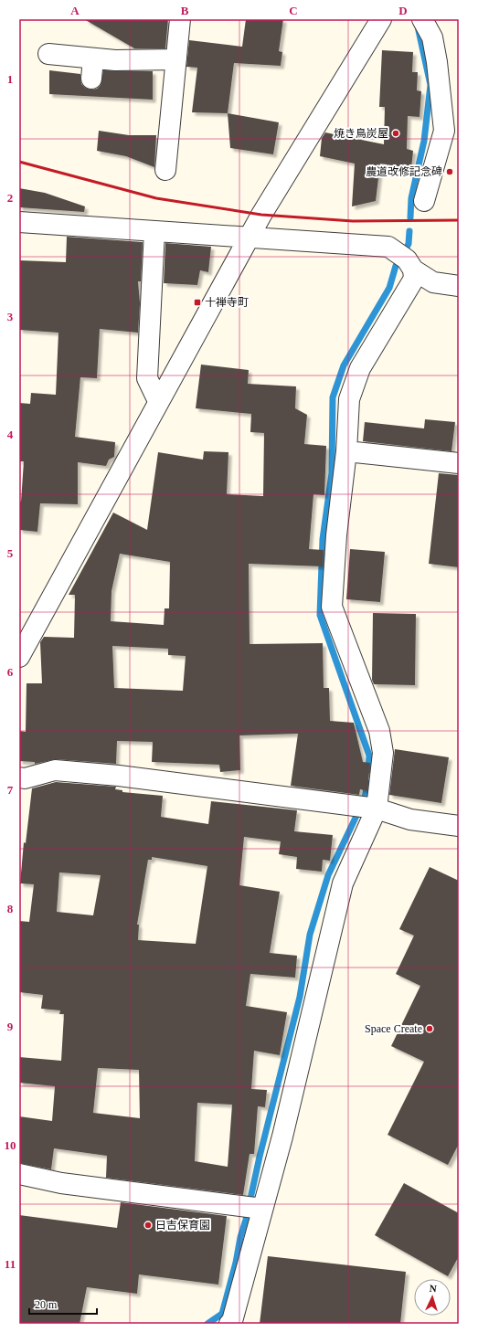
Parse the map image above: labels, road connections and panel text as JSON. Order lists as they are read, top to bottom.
{
  "places": {
    "other": [
      "焼き鳥炭屋",
      "農道改修記念碑",
      "Space Create",
      "日吉保育園"
    ],
    "transit": ["十禅寺町"]
  },
  "scale_bar": "20 m",
  "north": "top",
  "grid": {
    "columns": [
      "A",
      "B",
      "C",
      "D"
    ],
    "rows": [
      "1",
      "2",
      "3",
      "4",
      "5",
      "6",
      "7",
      "8",
      "9",
      "10",
      "11"
    ]
  }
}
